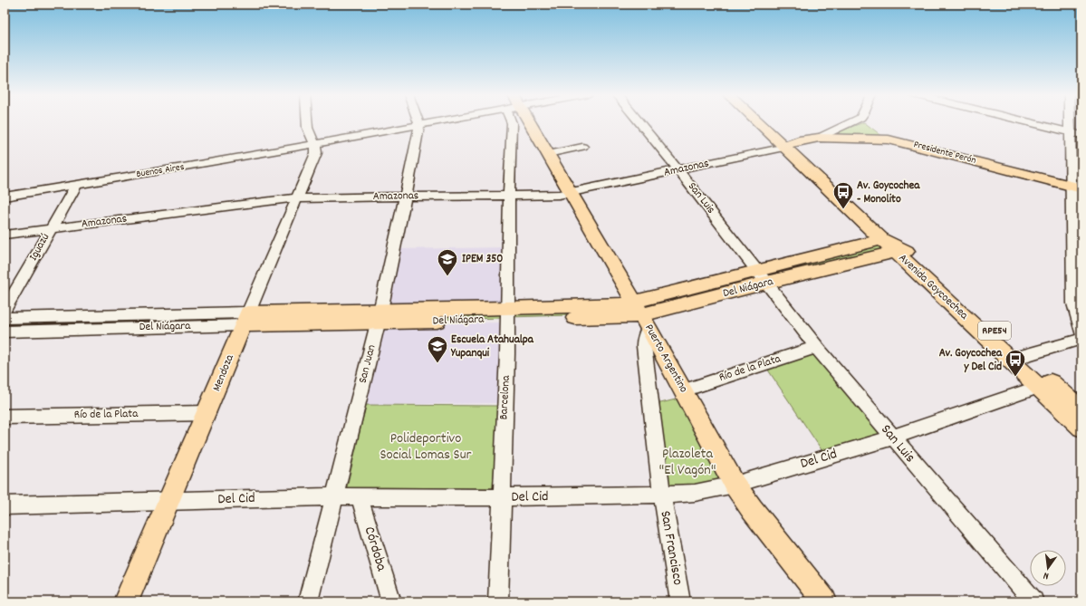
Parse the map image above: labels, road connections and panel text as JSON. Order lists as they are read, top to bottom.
{
  "streets": {
    "main road": [
      "Presidente Perón",
      "Avenida Goycoechea",
      "Del Niágara",
      "RPE54",
      "Puerto Argentino",
      "Mendoza"
    ],
    "street": [
      "Amazonas",
      "Buenos Aires",
      "San Luis",
      "Iguazú",
      "San Juan",
      "Río de la Plata",
      "Barcelona",
      "Del Cid",
      "San Francisco",
      "Córdoba"
    ]
  },
  "crossings": [
    ["Presidente Perón", "Amazonas"],
    ["Presidente Perón", "Avenida Goycoechea"],
    ["Presidente Perón", "RPE54"],
    ["Amazonas", "San Luis"],
    ["Amazonas", "Iguazú"],
    ["Amazonas", "Avenida Goycoechea"],
    ["Amazonas", "RPE54"],
    ["Amazonas", "Puerto Argentino"],
    ["Amazonas", "San Juan"],
    ["Amazonas", "Mendoza"],
    ["Amazonas", "Barcelona"],
    ["Buenos Aires", "Iguazú"],
    ["Buenos Aires", "San Juan"],
    ["Buenos Aires", "Mendoza"],
    ["San Luis", "Del Niágara"],
    ["San Luis", "Río de la Plata"],
    ["San Luis", "Del Cid"],
    ["Avenida Goycoechea", "Del Niágara"],
    ["Avenida Goycoechea", "RPE54"],
    ["Avenida Goycoechea", "Del Cid"],
    ["Del Niágara", "Puerto Argentino"],
    ["Del Niágara", "San Juan"],
    ["Del Niágara", "Mendoza"],
    ["Del Niágara", "Barcelona"],
    ["Del Niágara", "San Francisco"],
    ["Puerto Argentino", "Río de la Plata"],
    ["Puerto Argentino", "Del Cid"],
    ["Puerto Argentino", "San Francisco"],
    ["San Juan", "Del Cid"],
    ["Río de la Plata", "Mendoza"],
    ["Mendoza", "Del Cid"],
    ["Barcelona", "Del Cid"],
    ["Del Cid", "San Francisco"],
    ["Del Cid", "Córdoba"]
  ],
  "parks": ["Polideportivo Social Lomas Sur", "Plazoleta \"El Vagón\""],
  "places": {
    "bus stop": ["Av. Goycochea - Monolito", "Av. Goycochea y Del Cid"],
    "school or university": ["IPEM 350", "Escuela Atahualpa Yupanqui"]
  },
  "north": "bottom"
}
